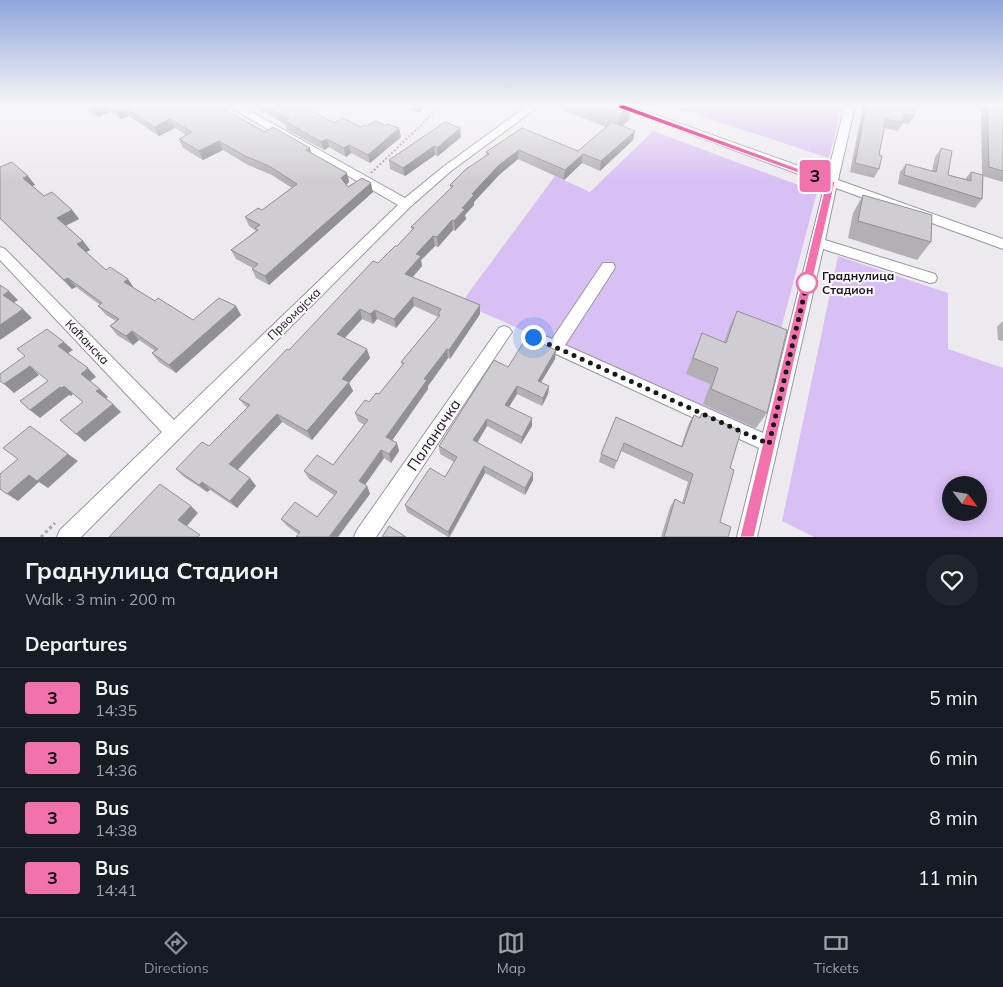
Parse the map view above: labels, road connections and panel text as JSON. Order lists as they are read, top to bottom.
{
  "streets": {
    "street": ["Првомајска", "Каћанска", "Паланачка"]
  },
  "crossings": [
    ["Првомајска", "Каћанска"]
  ],
  "places": ["Граднулица Стадион"],
  "lines": ["bus line 3"],
  "north": "bottom right",
  "page": {
    "on_map": "3",
    "heading": [
      ["Граднулица Стадион", "Walk · 3 min · 200 m"],
      "Departures"
    ],
    "list": [
      {
        "mark": "3",
        "name": "Bus",
        "note": "14:35",
        "value": "5 min"
      },
      {
        "mark": "3",
        "name": "Bus",
        "note": "14:36",
        "value": "6 min"
      },
      {
        "mark": "3",
        "name": "Bus",
        "note": "14:38",
        "value": "8 min"
      },
      {
        "mark": "3",
        "name": "Bus",
        "note": "14:41",
        "value": "11 min"
      }
    ],
    "tabs": ["Directions", "Map", "Tickets"]
  }
}
